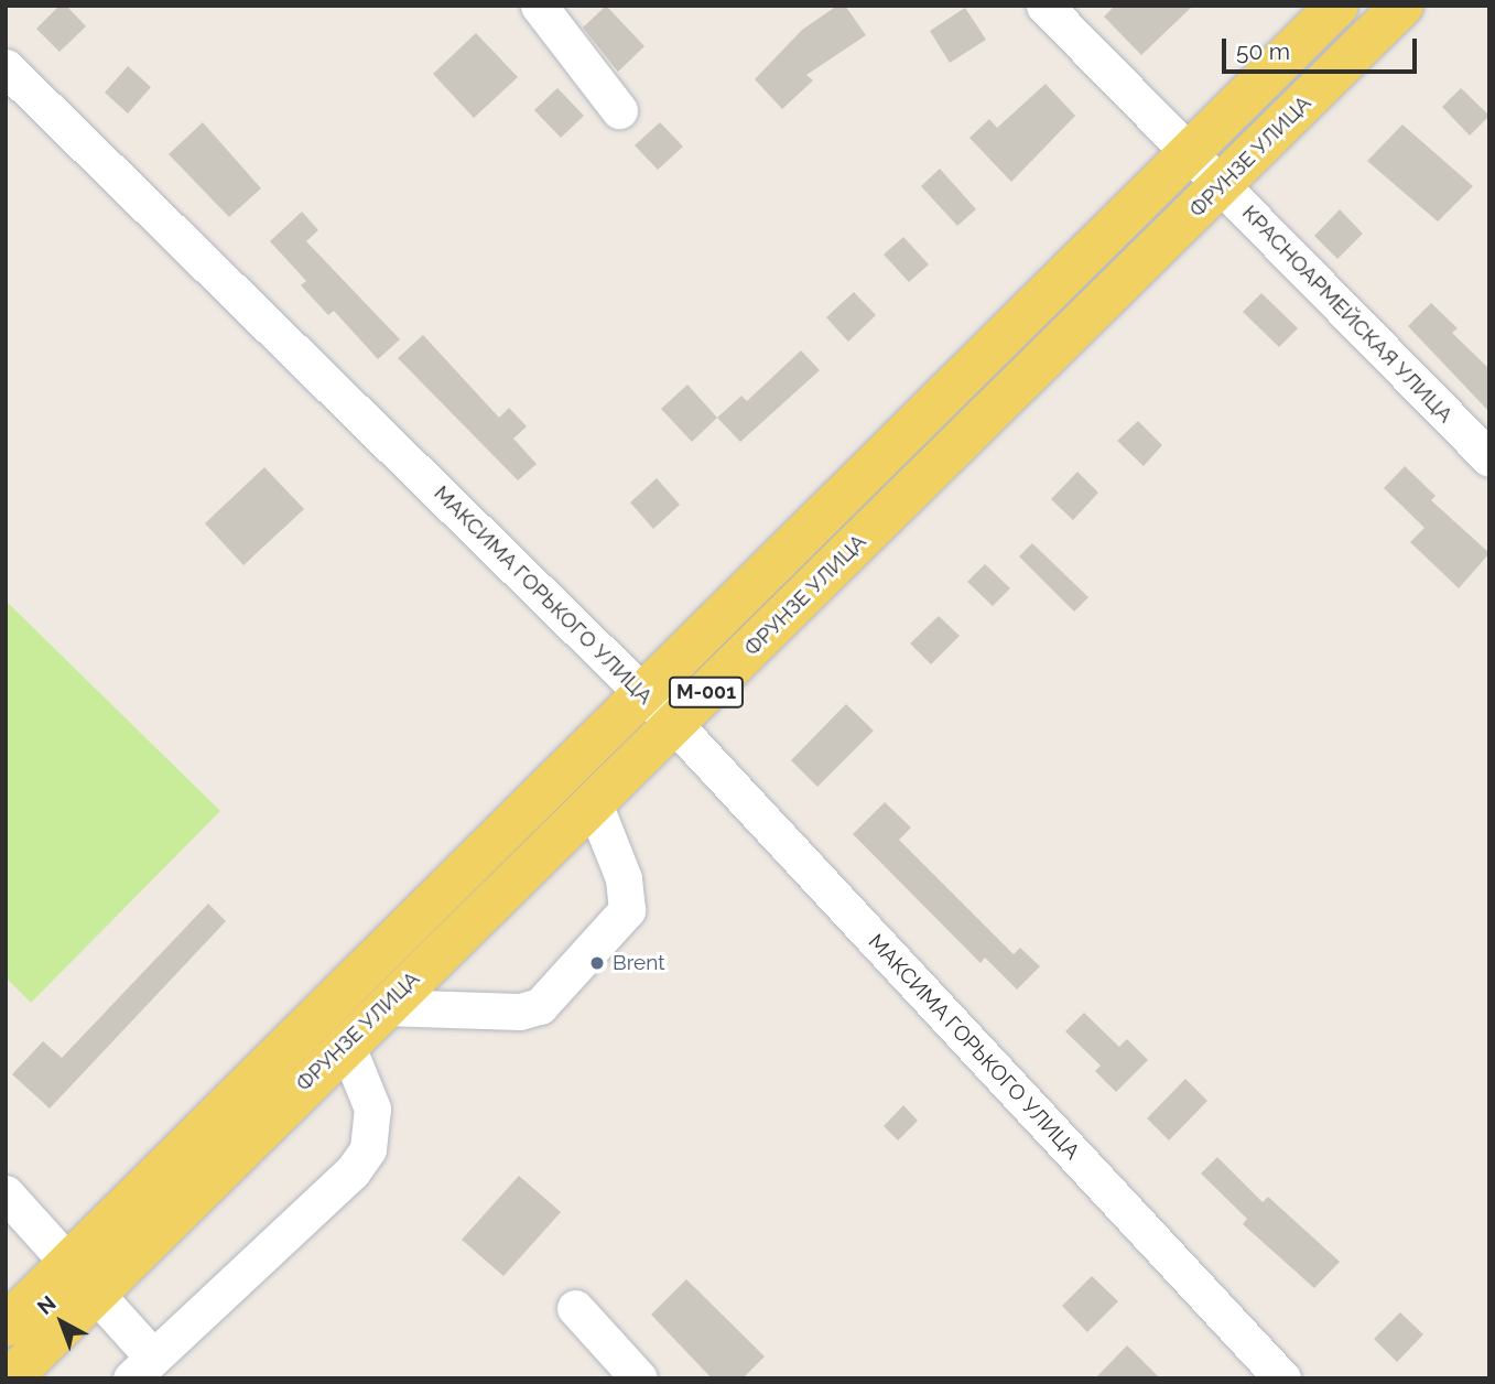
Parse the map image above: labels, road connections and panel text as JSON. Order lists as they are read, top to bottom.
{
  "streets": {
    "main road": ["ФРУНЗЕ УЛИЦА", "M-001"],
    "street": ["КРАСНОАРМЕЙСКАЯ УЛИЦА", "МАКСИМА ГОРЬКОГО УЛИЦА"]
  },
  "crossings": [
    ["ФРУНЗЕ УЛИЦА", "КРАСНОАРМЕЙСКАЯ УЛИЦА"],
    ["ФРУНЗЕ УЛИЦА", "МАКСИМА ГОРЬКОГО УЛИЦА"]
  ],
  "places": ["Brent"],
  "scale_bar": "50 m",
  "north": "top left"
}
